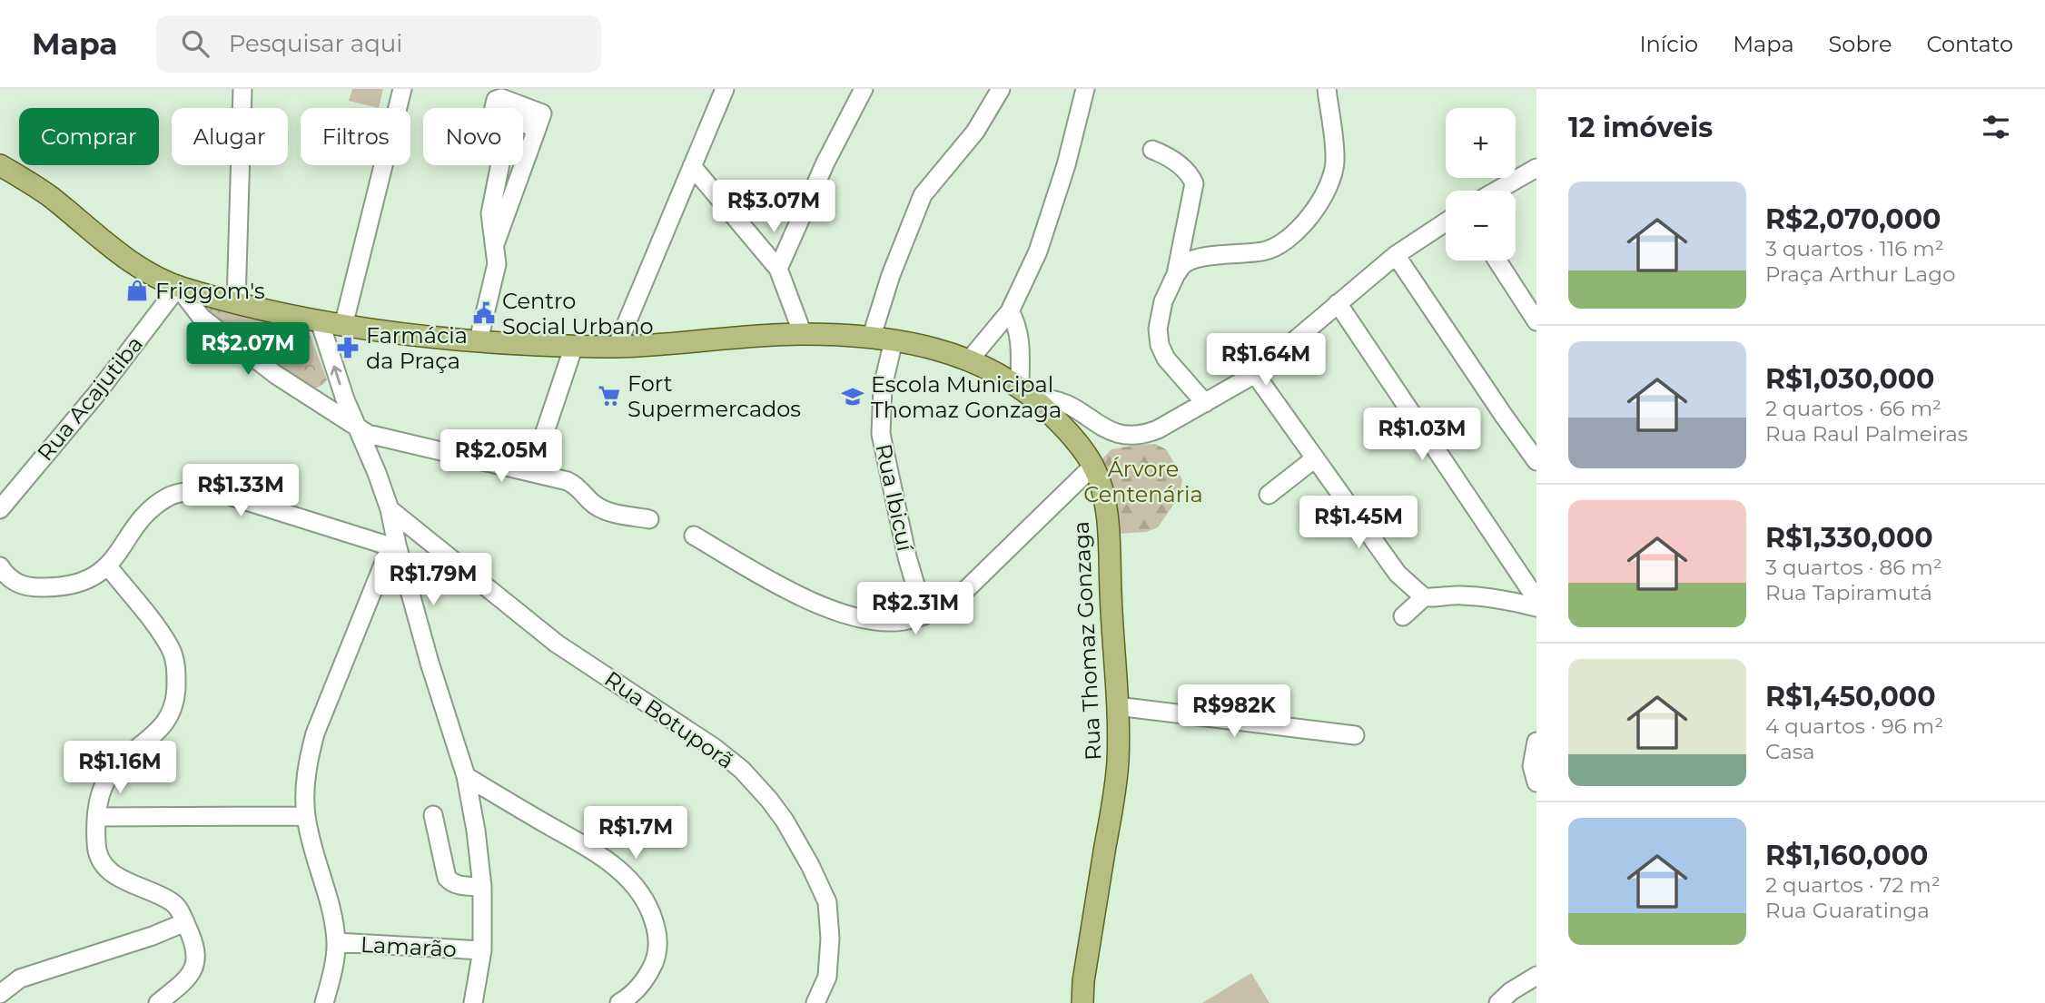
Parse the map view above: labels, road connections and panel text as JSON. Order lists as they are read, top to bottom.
{
  "streets": {
    "main road": ["Rua Thomaz Gonzaga"],
    "street": [
      "Rua Acajutiba",
      "Rua Ibicuí",
      "Rua Botuporã",
      "Lamarão"
    ]
  },
  "crossings": [
    ["Rua Acajutiba", "Rua Thomaz Gonzaga"],
    ["Rua Ibicuí", "Rua Thomaz Gonzaga"]
  ],
  "parks": ["Árvore Centenária"],
  "places": {
    "shop": ["Friggom's"],
    "public building": ["Centro Social Urbano"],
    "pharmacy": ["Farmácia da Praça"],
    "supermarket": ["Fort Supermercados"],
    "school or university": ["Escola Municipal Thomaz Gonzaga"]
  },
  "page": {
    "header": "Mapa",
    "search": "Pesquisar aqui",
    "nav": [
      "Início",
      "Mapa",
      "Sobre",
      "Contato"
    ],
    "heading": "12 imóveis",
    "map_buttons": ["+", "−"],
    "chip": [
      "Comprar",
      "Alugar",
      "Filtros",
      "Novo"
    ],
    "list": [
      {
        "name": "R$2,070,000",
        "note": "3 quartos · 116 m² · Praça Arthur Lago"
      },
      {
        "name": "R$1,030,000",
        "note": "2 quartos · 66 m² · Rua Raul Palmeiras"
      },
      {
        "name": "R$1,330,000",
        "note": "3 quartos · 86 m² · Rua Tapiramutá"
      },
      {
        "name": "R$1,450,000",
        "note": "4 quartos · 96 m² · Casa"
      },
      {
        "name": "R$1,160,000",
        "note": "2 quartos · 72 m² · Rua Guaratinga"
      }
    ],
    "price": [
      "R$3.07M",
      "R$2.07M",
      "R$1.64M",
      "R$1.03M",
      "R$2.05M",
      "R$1.33M",
      "R$1.45M",
      "R$1.79M",
      "R$2.31M",
      "R$982K",
      "R$1.16M",
      "R$1.7M"
    ]
  }
}
